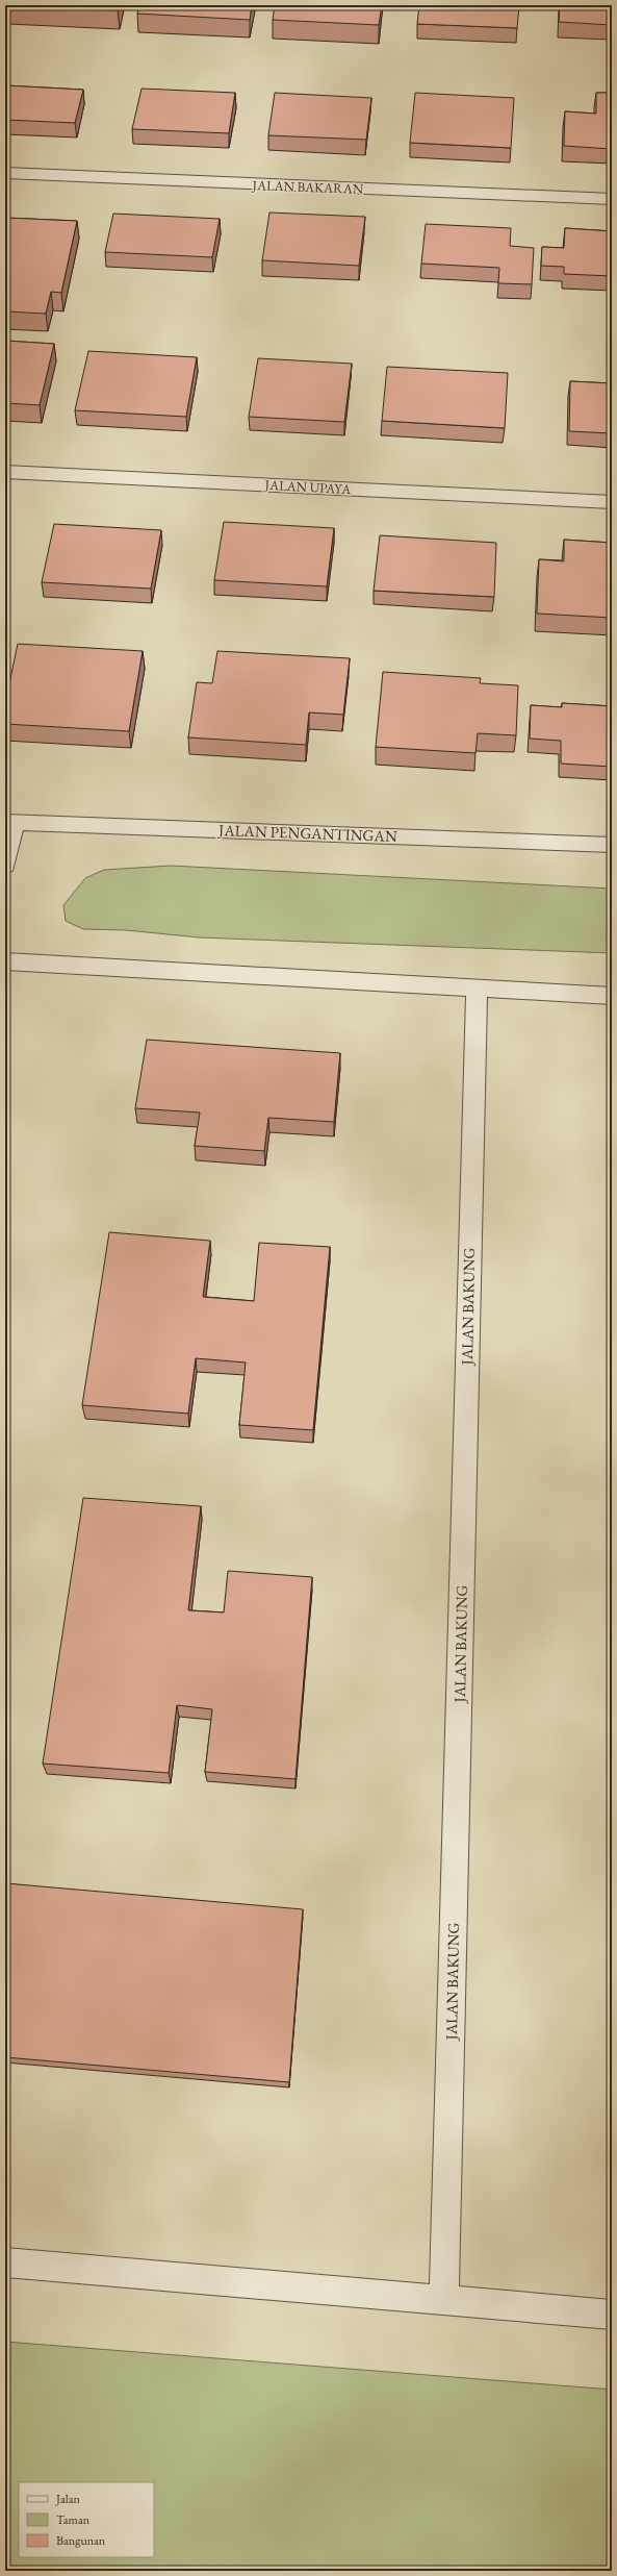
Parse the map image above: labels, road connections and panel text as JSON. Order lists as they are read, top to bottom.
{
  "streets": {
    "street": [
      "JALAN BAKARAN",
      "JALAN UPAYA",
      "JALAN PENGANTINGAN",
      "JALAN BAKUNG"
    ]
  },
  "legend": ["Jalan", "Taman", "Bangunan"]
}
